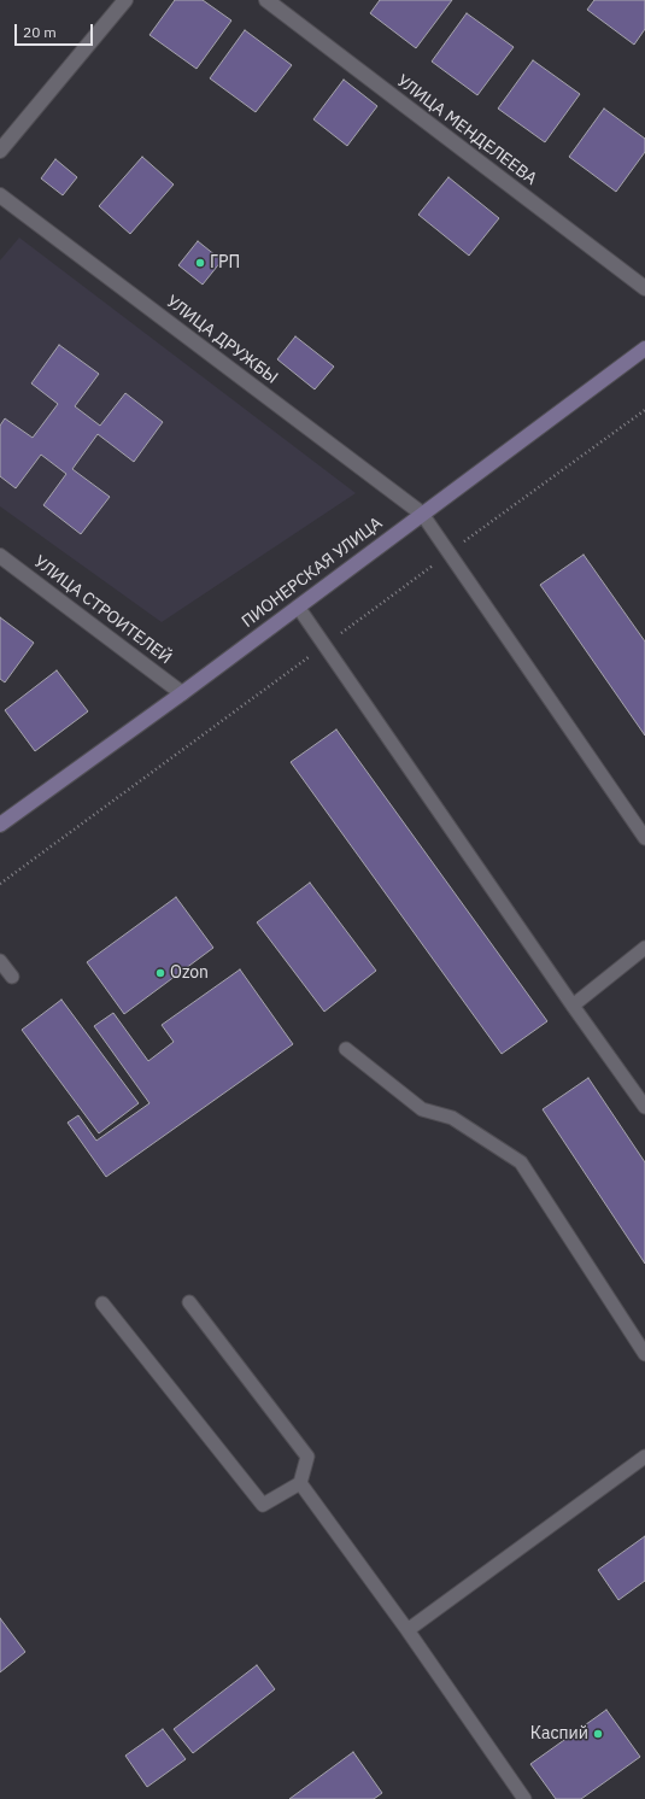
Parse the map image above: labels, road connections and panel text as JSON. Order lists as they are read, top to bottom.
{
  "streets": {
    "street": [
      "УЛИЦА МЕНДЕЛЕЕВА",
      "УЛИЦА ДРУЖБЫ",
      "ПИОНЕРСКАЯ УЛИЦА",
      "УЛИЦА СТРОИТЕЛЕЙ"
    ]
  },
  "crossings": [
    ["УЛИЦА ДРУЖБЫ", "ПИОНЕРСКАЯ УЛИЦА"],
    ["ПИОНЕРСКАЯ УЛИЦА", "УЛИЦА СТРОИТЕЛЕЙ"]
  ],
  "places": ["ГРП", "Ozon", "Каспий"],
  "scale_bar": "20 m"
}
